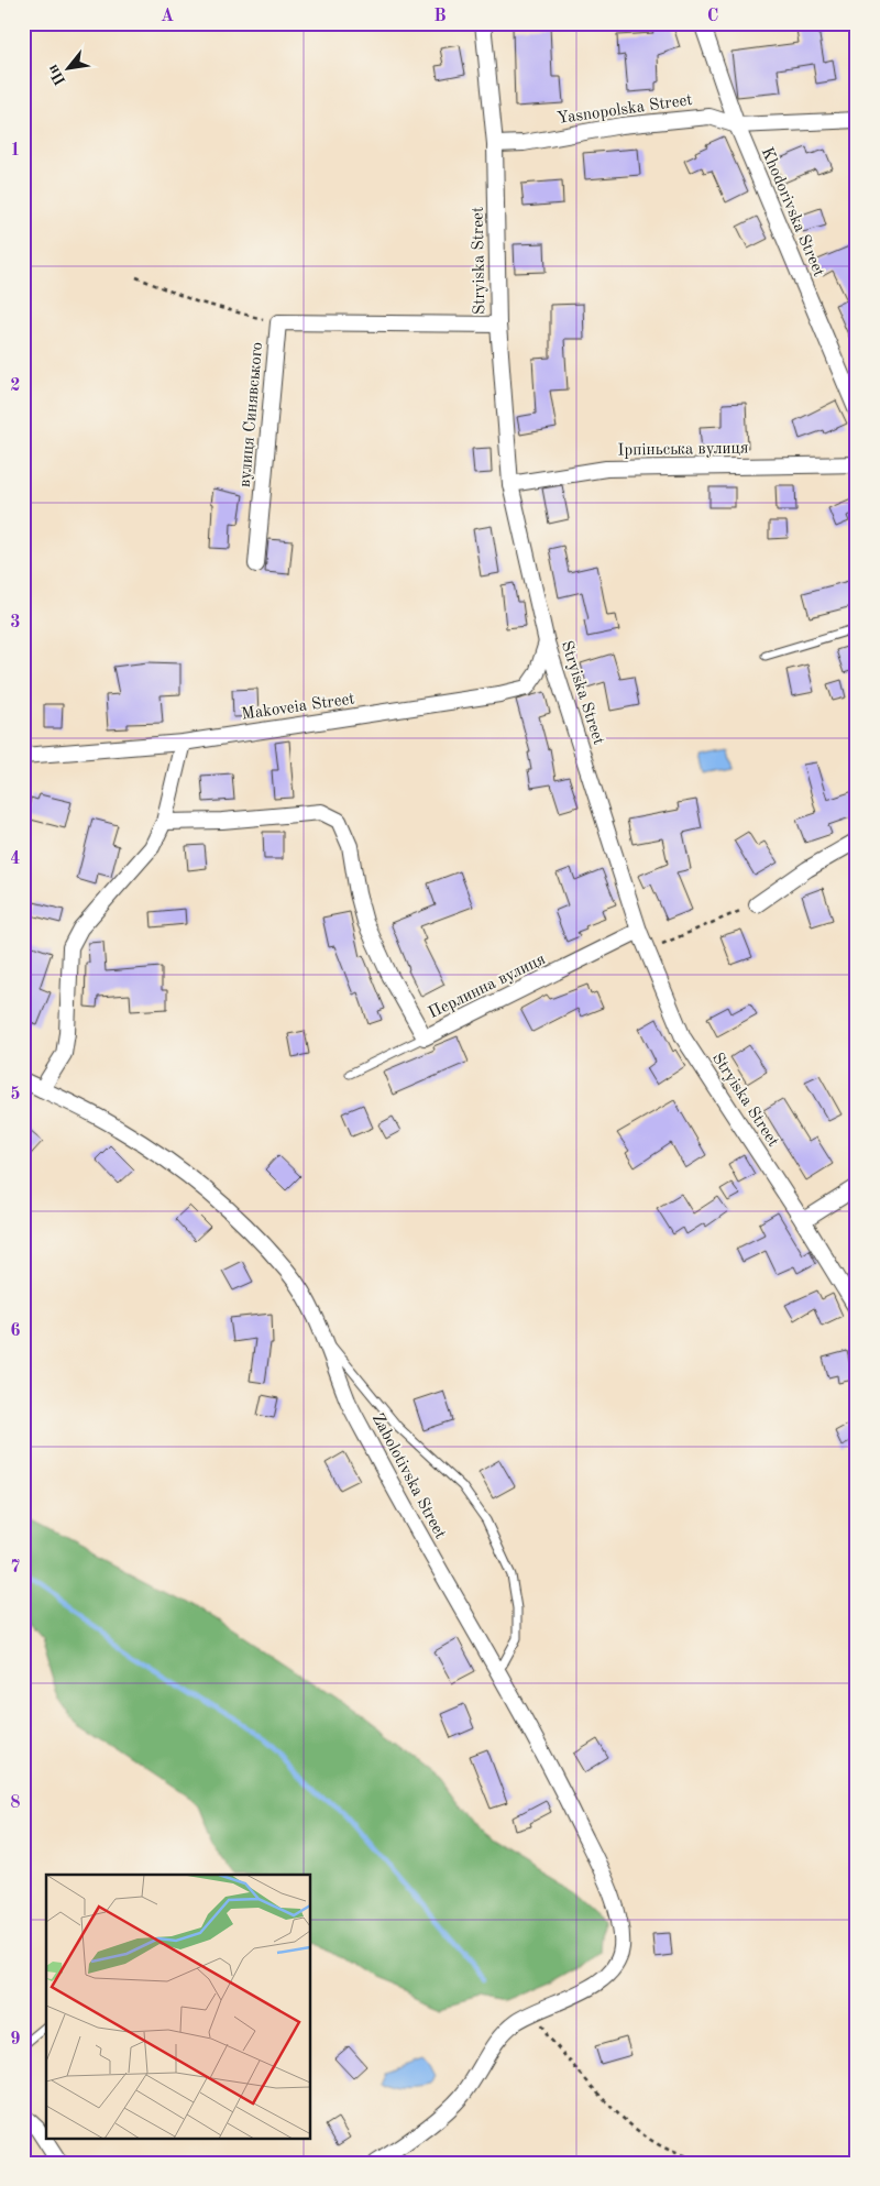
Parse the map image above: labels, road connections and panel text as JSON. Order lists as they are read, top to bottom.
{
  "streets": {
    "street": [
      "Yasnopolska Street",
      "Khodorivska Street",
      "Stryiska Street",
      "вулиця Синявського",
      "Ірпіньська вулиця",
      "Makoveia Street",
      "Перлинна вулиця",
      "Zabolotivska Street"
    ]
  },
  "crossings": [
    ["Yasnopolska Street", "Khodorivska Street"],
    ["Yasnopolska Street", "Stryiska Street"],
    ["Stryiska Street", "вулиця Синявського"],
    ["Stryiska Street", "Ірпіньська вулиця"],
    ["Stryiska Street", "Makoveia Street"],
    ["Stryiska Street", "Перлинна вулиця"]
  ],
  "north": "bottom left",
  "grid": {
    "columns": ["A", "B", "C"],
    "rows": [
      "1",
      "2",
      "3",
      "4",
      "5",
      "6",
      "7",
      "8",
      "9"
    ]
  }
}
